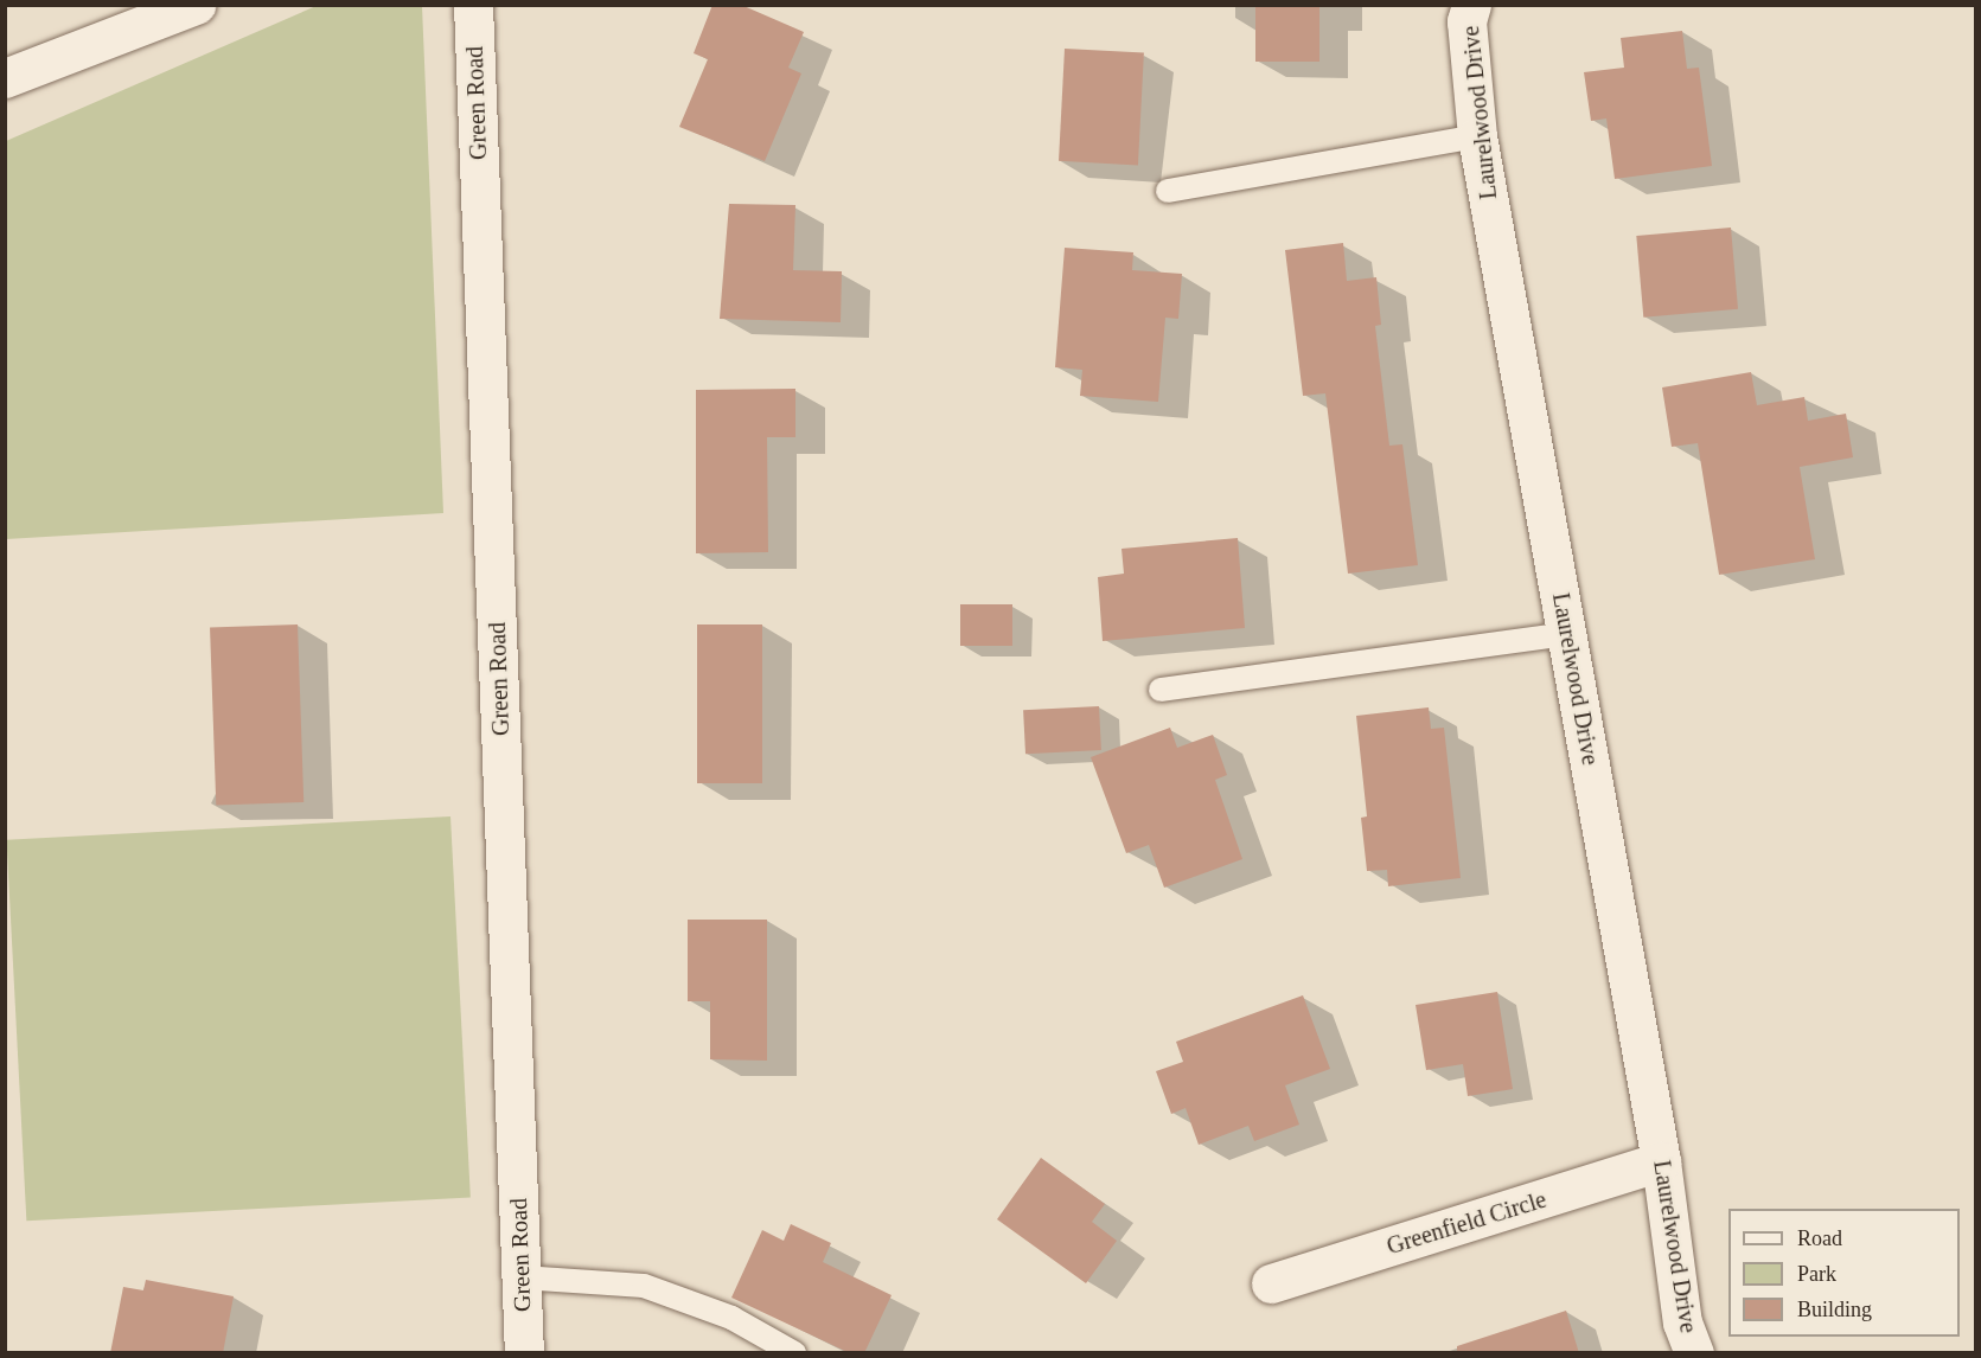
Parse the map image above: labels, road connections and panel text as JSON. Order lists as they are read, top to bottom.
{
  "streets": {
    "street": ["Green Road", "Laurelwood Drive", "Greenfield Circle"]
  },
  "crossings": [
    ["Laurelwood Drive", "Greenfield Circle"]
  ],
  "legend": ["Road", "Park", "Building"]
}
